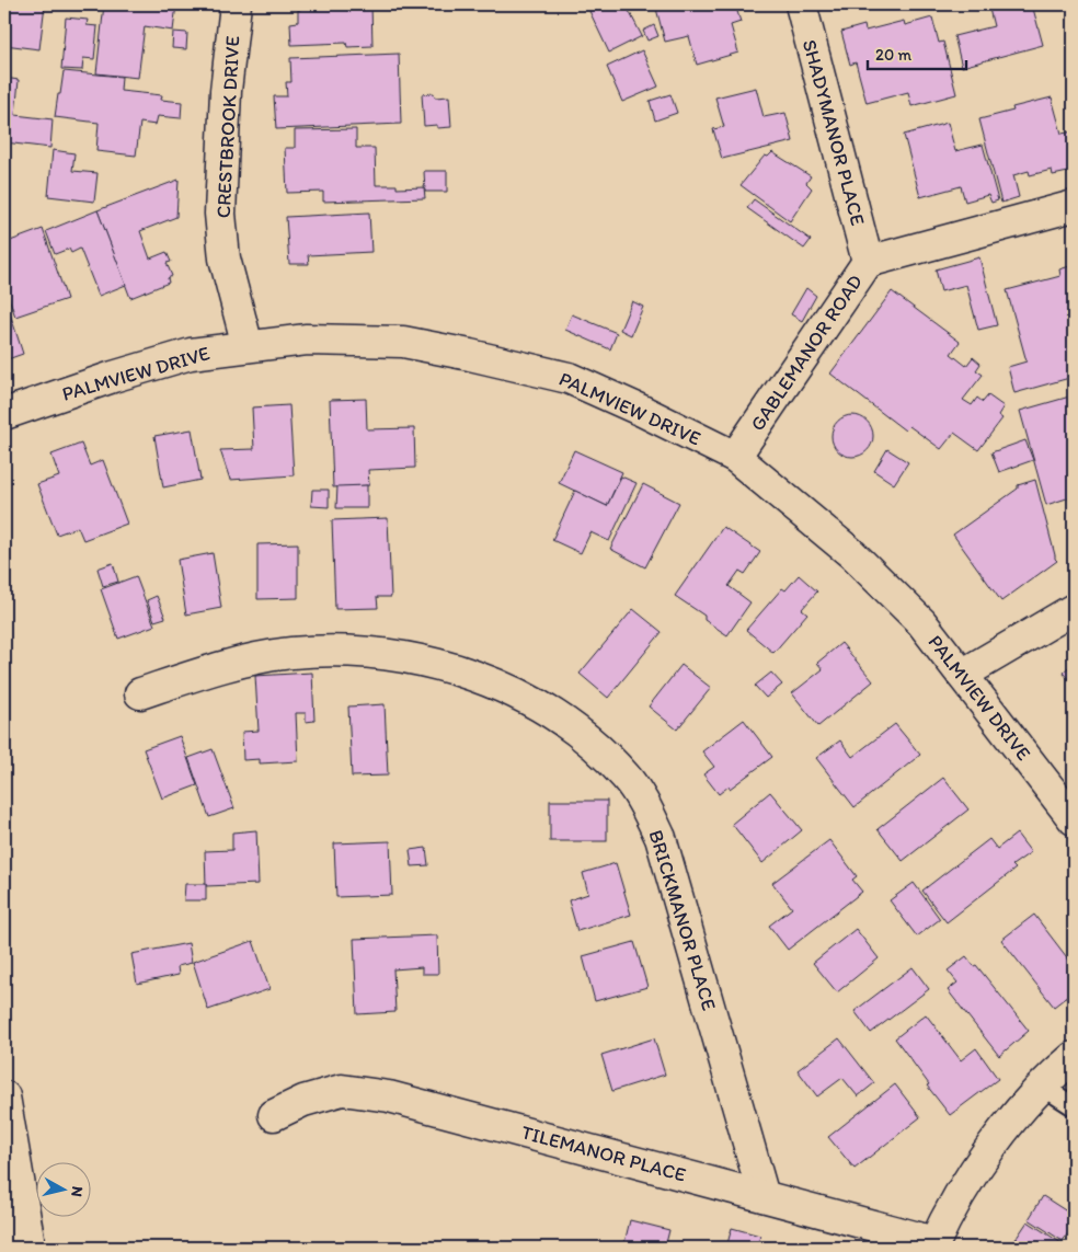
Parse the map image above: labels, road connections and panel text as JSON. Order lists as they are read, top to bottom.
{
  "streets": {
    "street": [
      "CRESTBROOK DRIVE",
      "SHADYMANOR PLACE",
      "GABLEMANOR ROAD",
      "PALMVIEW DRIVE",
      "BRICKMANOR PLACE",
      "TILEMANOR PLACE"
    ]
  },
  "crossings": [
    ["CRESTBROOK DRIVE", "PALMVIEW DRIVE"],
    ["SHADYMANOR PLACE", "GABLEMANOR ROAD"],
    ["GABLEMANOR ROAD", "PALMVIEW DRIVE"],
    ["BRICKMANOR PLACE", "TILEMANOR PLACE"]
  ],
  "scale_bar": "20 m",
  "north": "right"
}
